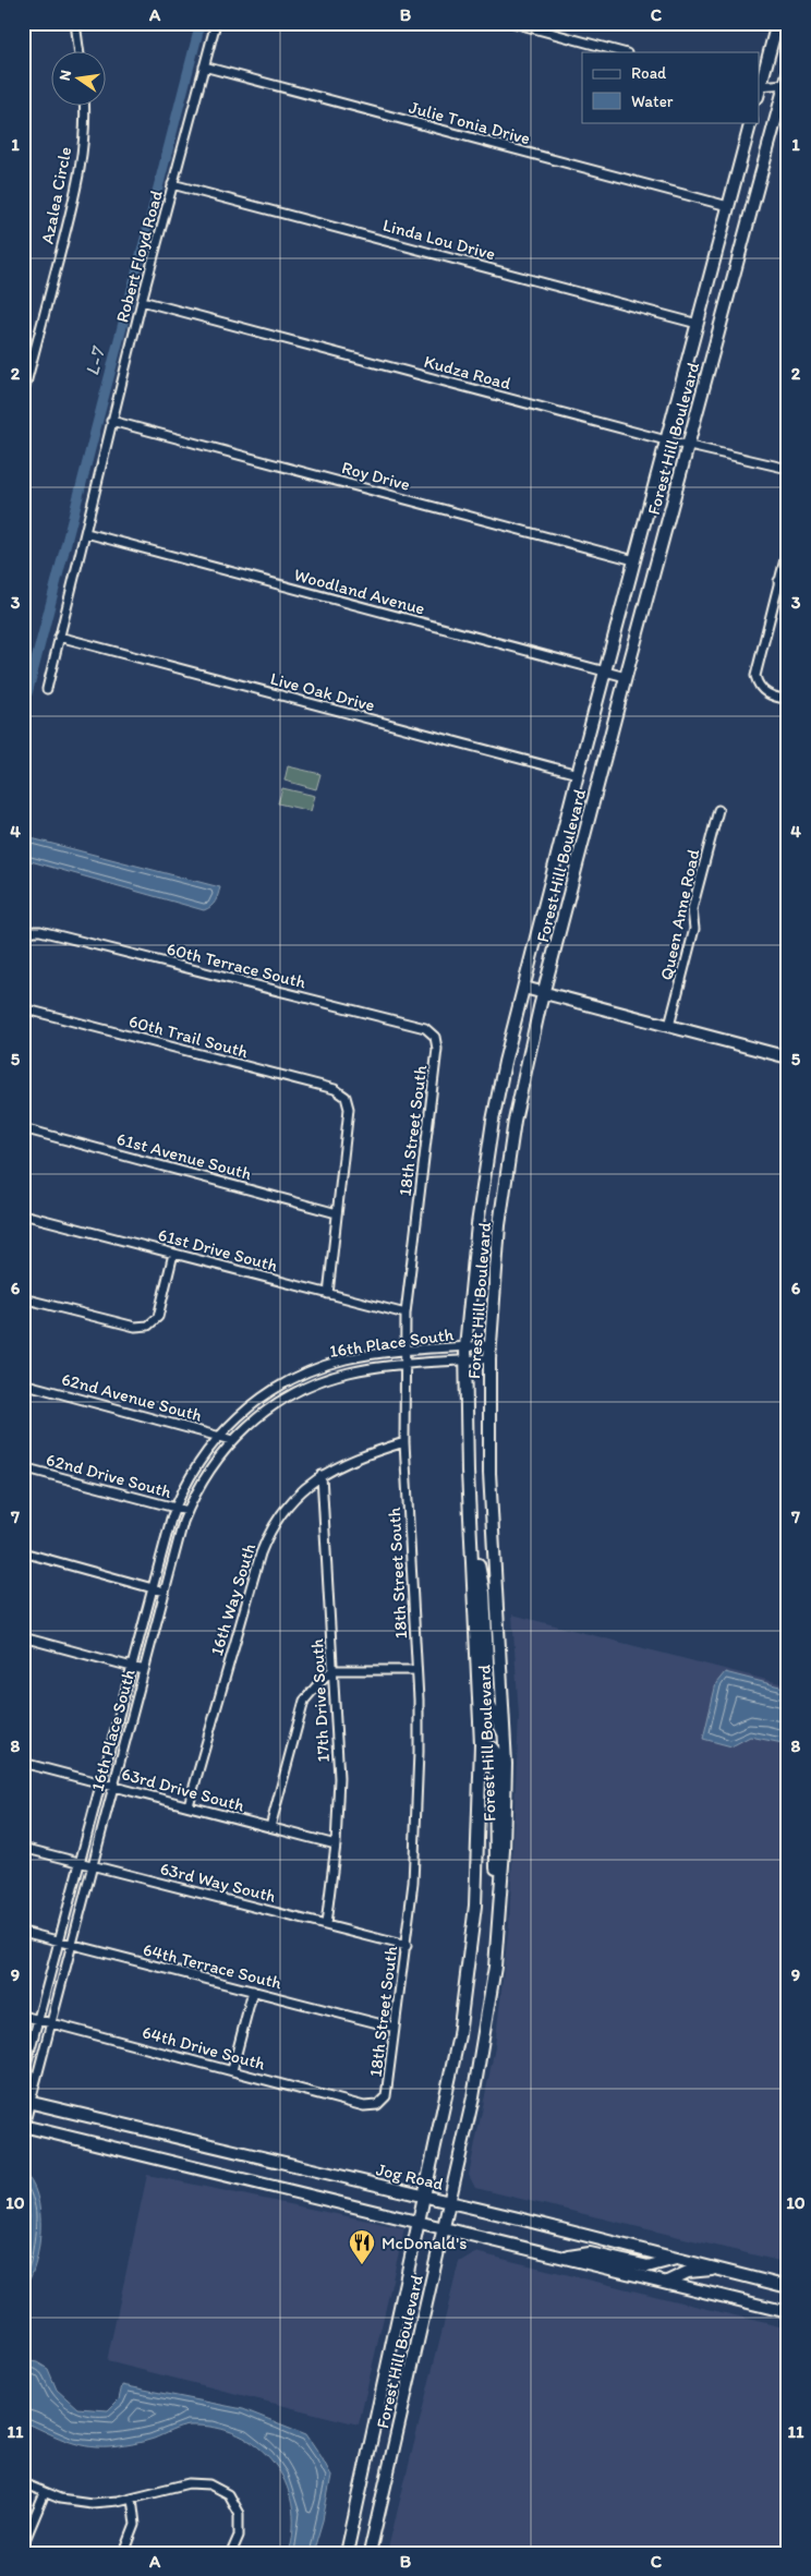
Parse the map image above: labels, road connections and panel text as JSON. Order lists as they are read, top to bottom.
{
  "streets": {
    "main road": ["Forest Hill Boulevard", "Jog Road"],
    "street": [
      "Julie Tonia Drive",
      "Azalea Circle",
      "Linda Lou Drive",
      "Robert Floyd Road",
      "Kudza Road",
      "Roy Drive",
      "Woodland Avenue",
      "Live Oak Drive",
      "Queen Anne Road",
      "60th Terrace South",
      "60th Trail South",
      "18th Street South",
      "61st Avenue South",
      "61st Drive South",
      "16th Place South",
      "62nd Avenue South",
      "62nd Drive South",
      "16th Way South",
      "17th Drive South",
      "63rd Drive South",
      "63rd Way South",
      "64th Terrace South",
      "64th Drive South"
    ]
  },
  "crossings": [
    ["Julie Tonia Drive", "Robert Floyd Road"],
    ["Julie Tonia Drive", "Forest Hill Boulevard"],
    ["Linda Lou Drive", "Robert Floyd Road"],
    ["Linda Lou Drive", "Forest Hill Boulevard"],
    ["Robert Floyd Road", "Kudza Road"],
    ["Robert Floyd Road", "Roy Drive"],
    ["Robert Floyd Road", "Woodland Avenue"],
    ["Robert Floyd Road", "Live Oak Drive"],
    ["Kudza Road", "Forest Hill Boulevard"],
    ["Forest Hill Boulevard", "Roy Drive"],
    ["Forest Hill Boulevard", "Woodland Avenue"],
    ["Forest Hill Boulevard", "Live Oak Drive"],
    ["Forest Hill Boulevard", "16th Place South"],
    ["Forest Hill Boulevard", "Jog Road"],
    ["60th Terrace South", "18th Street South"],
    ["60th Trail South", "61st Avenue South"],
    ["18th Street South", "61st Drive South"],
    ["18th Street South", "16th Place South"],
    ["18th Street South", "16th Way South"],
    ["18th Street South", "63rd Way South"],
    ["18th Street South", "64th Terrace South"],
    ["18th Street South", "64th Drive South"],
    ["16th Place South", "62nd Avenue South"],
    ["16th Place South", "62nd Drive South"],
    ["16th Place South", "63rd Drive South"],
    ["16th Place South", "63rd Way South"],
    ["16th Place South", "64th Terrace South"],
    ["16th Place South", "64th Drive South"],
    ["16th Place South", "Jog Road"],
    ["16th Way South", "17th Drive South"],
    ["16th Way South", "63rd Drive South"],
    ["17th Drive South", "63rd Drive South"],
    ["17th Drive South", "63rd Way South"]
  ],
  "water": ["L-7"],
  "places": {
    "restaurant": ["McDonald's"]
  },
  "legend": ["Road", "Water"],
  "north": "left",
  "grid": {
    "columns": ["A", "B", "C"],
    "rows": [
      "1",
      "2",
      "3",
      "4",
      "5",
      "6",
      "7",
      "8",
      "9",
      "10",
      "11"
    ]
  }
}
